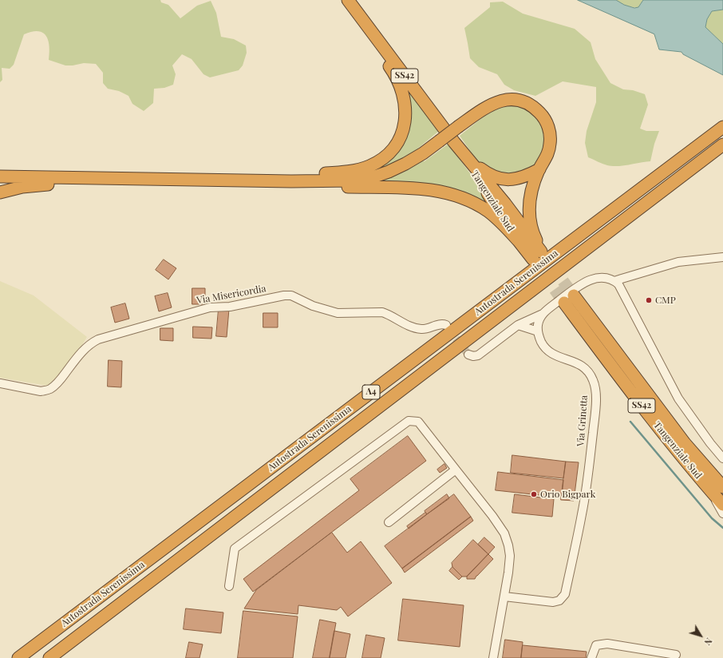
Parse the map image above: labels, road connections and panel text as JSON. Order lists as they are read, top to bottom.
{
  "streets": {
    "highway": [
      "SS42",
      "Tangenziale Sud",
      "Autostrada Serenissima",
      "A4"
    ],
    "street": ["Via Misericordia", "Via Grinetta"]
  },
  "places": ["CMP", "Orio Bigpark"],
  "north": "bottom right"
}
